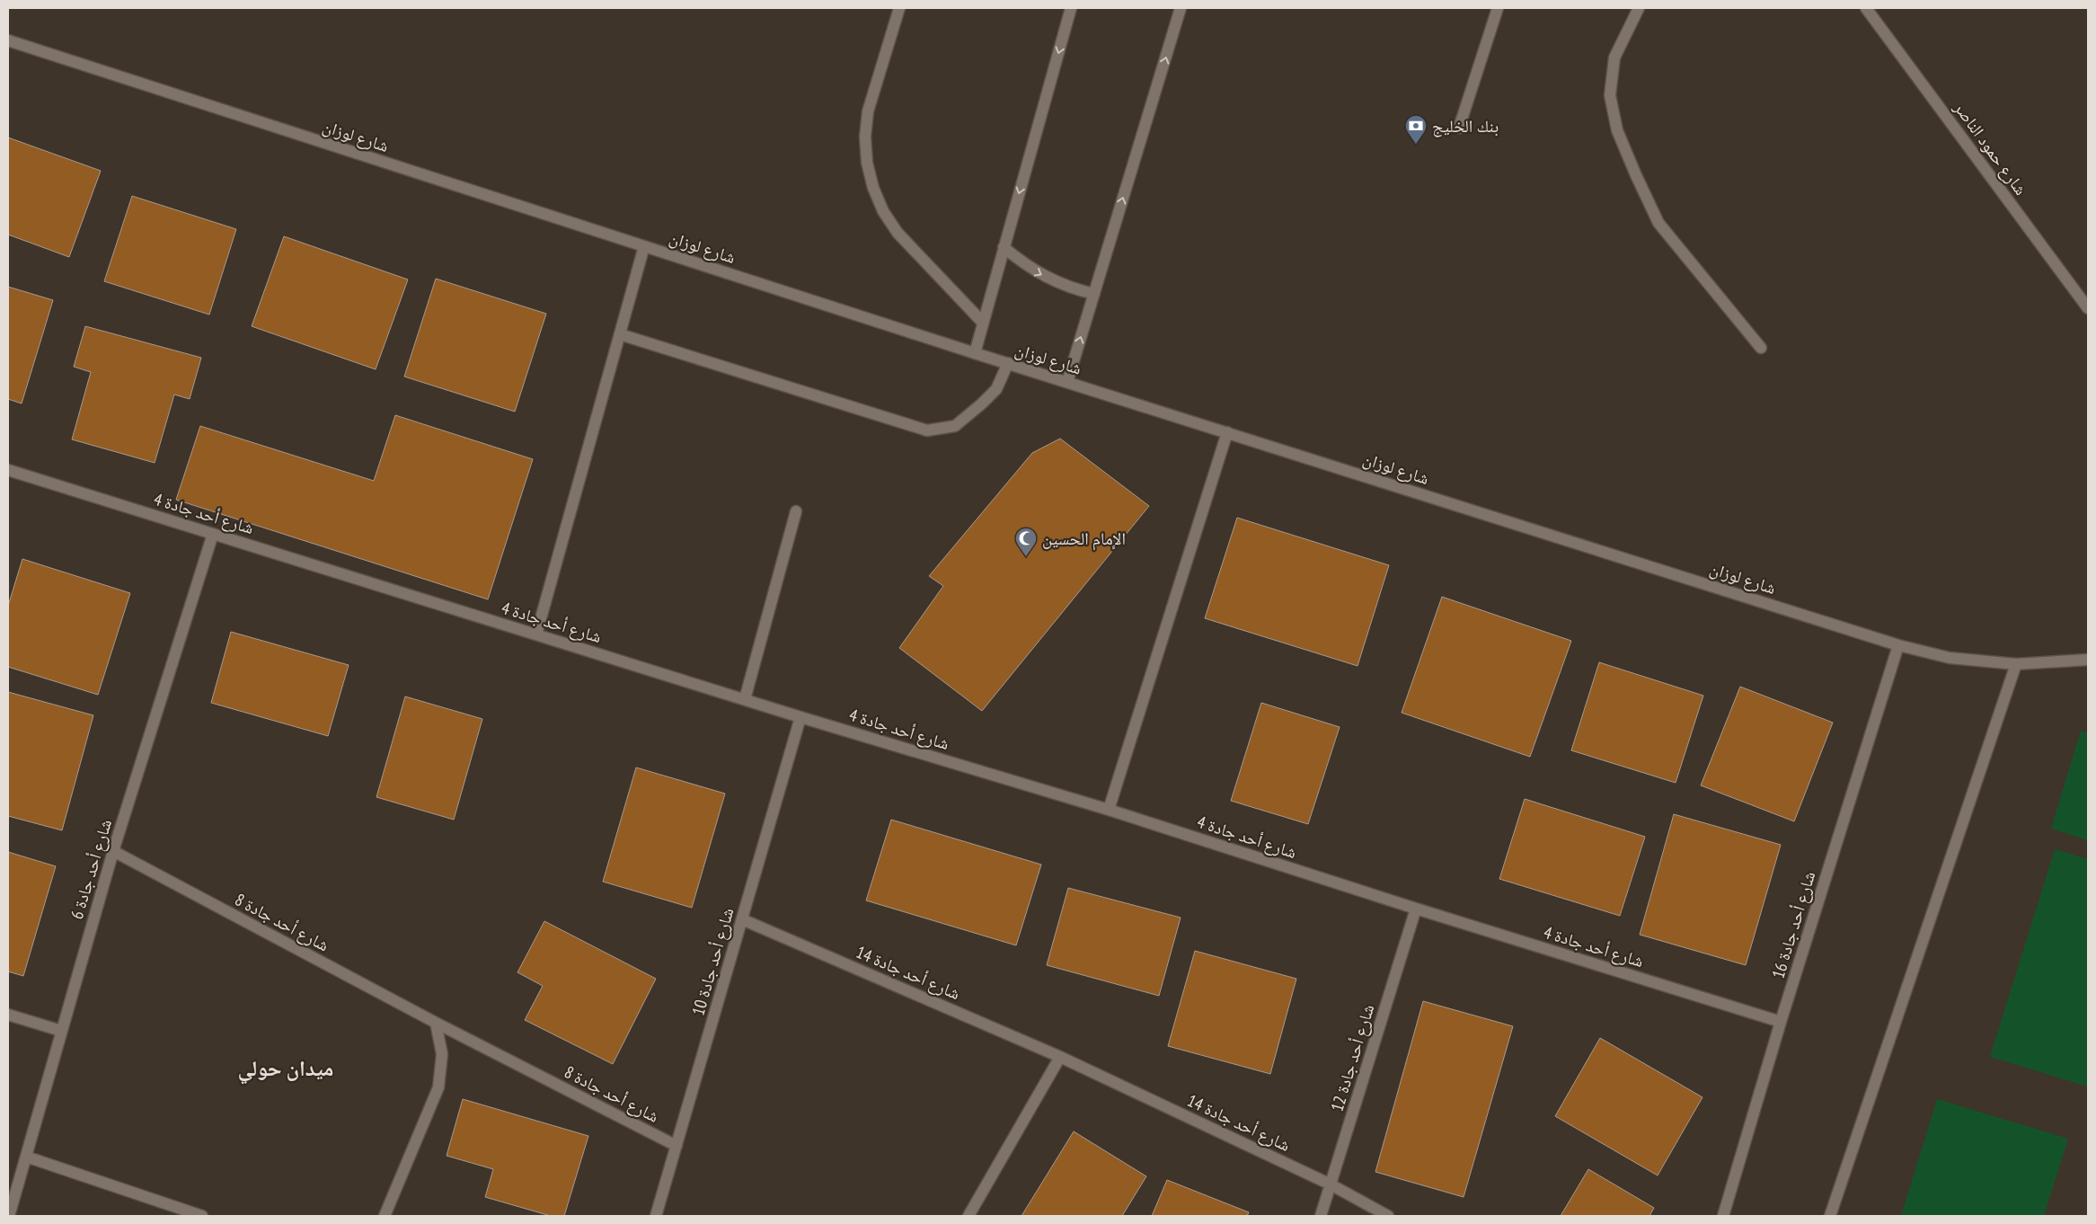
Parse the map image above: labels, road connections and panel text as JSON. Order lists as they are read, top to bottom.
{
  "streets": {
    "street": [
      "شارع لوزان",
      "شارع حمود الناصر",
      "شارع أحد جادة 4",
      "شارع أحد جادة 6",
      "شارع أحد جادة 8",
      "شارع أحد جادة 16",
      "شارع أحد جادة 10",
      "شارع أحد جادة 14",
      "شارع أحد جادة 12"
    ]
  },
  "crossings": [
    ["شارع لوزان", "شارع أحد جادة 16"],
    ["شارع أحد جادة 4", "شارع أحد جادة 6"],
    ["شارع أحد جادة 4", "شارع أحد جادة 16"],
    ["شارع أحد جادة 4", "شارع أحد جادة 10"],
    ["شارع أحد جادة 4", "شارع أحد جادة 12"],
    ["شارع أحد جادة 6", "شارع أحد جادة 8"],
    ["شارع أحد جادة 8", "شارع أحد جادة 10"],
    ["شارع أحد جادة 10", "شارع أحد جادة 14"],
    ["شارع أحد جادة 14", "شارع أحد جادة 12"]
  ],
  "districts": ["ميدان حولي"],
  "places": {
    "bank": ["بنك الخليج"],
    "mosque": ["الإمام الحسين"]
  }
}
